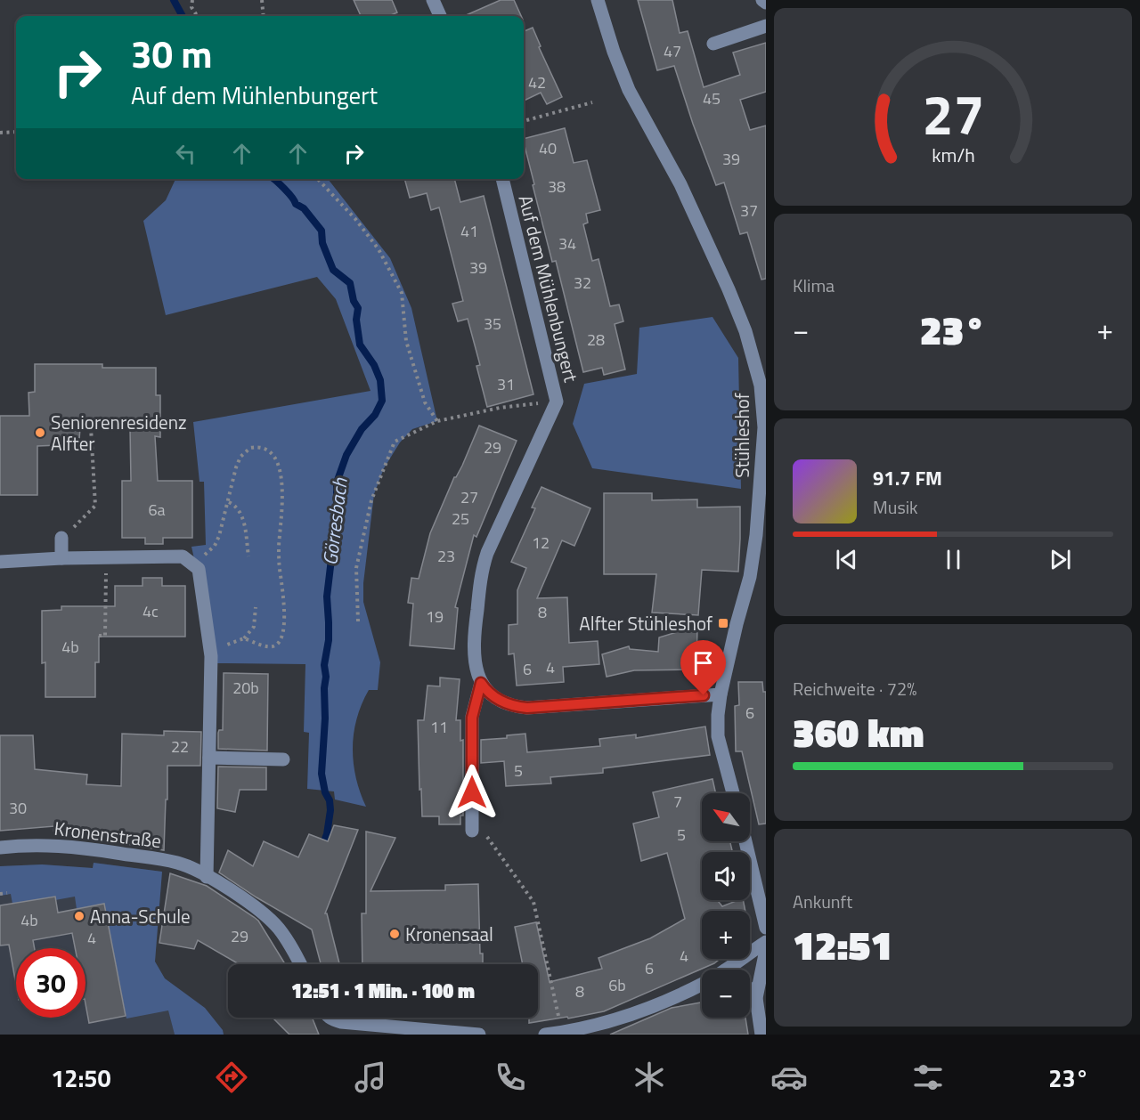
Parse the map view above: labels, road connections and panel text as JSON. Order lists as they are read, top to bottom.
{
  "streets": {
    "street": ["Auf dem Mühlenbungert", "Stühleshof", "Kronenstraße"]
  },
  "water": ["Görresbach"],
  "places": {
    "other": ["Seniorenresidenz Alfter", "Anna-Schule", "Kronensaal"],
    "transit": ["Alfter Stühleshof"]
  },
  "house_numbers": [
    "47",
    "42",
    "45",
    "40",
    "39",
    "38",
    "37",
    "41",
    "34",
    "39",
    "32",
    "35",
    "28",
    "31",
    "29",
    "27",
    "6a",
    "25",
    "12",
    "23",
    "4c",
    "8",
    "19",
    "4b",
    "4",
    "6",
    "20b",
    "6",
    "11",
    "22",
    "5",
    "7",
    "30",
    "5",
    "4b",
    "29",
    "4",
    "4",
    "6",
    "6b",
    "8"
  ],
  "north": "top left",
  "page": {
    "turn": ["30 m", "Auf dem Mühlenbungert"],
    "tile": [
      "Klima",
      ["Reichweite · 72%", "360 km"],
      ["Ankunft", "12:51"]
    ],
    "heat": ["−", "23°", "+"],
    "song": ["91.7 FM", "Musik"],
    "map_buttons": ["+", "−"],
    "limit": "30",
    "trip": "12:51 · 1 Min. · 100 m",
    "tabs": ["12:50", "23°"],
    "gauge": ["27", "km/h"]
  }
}
